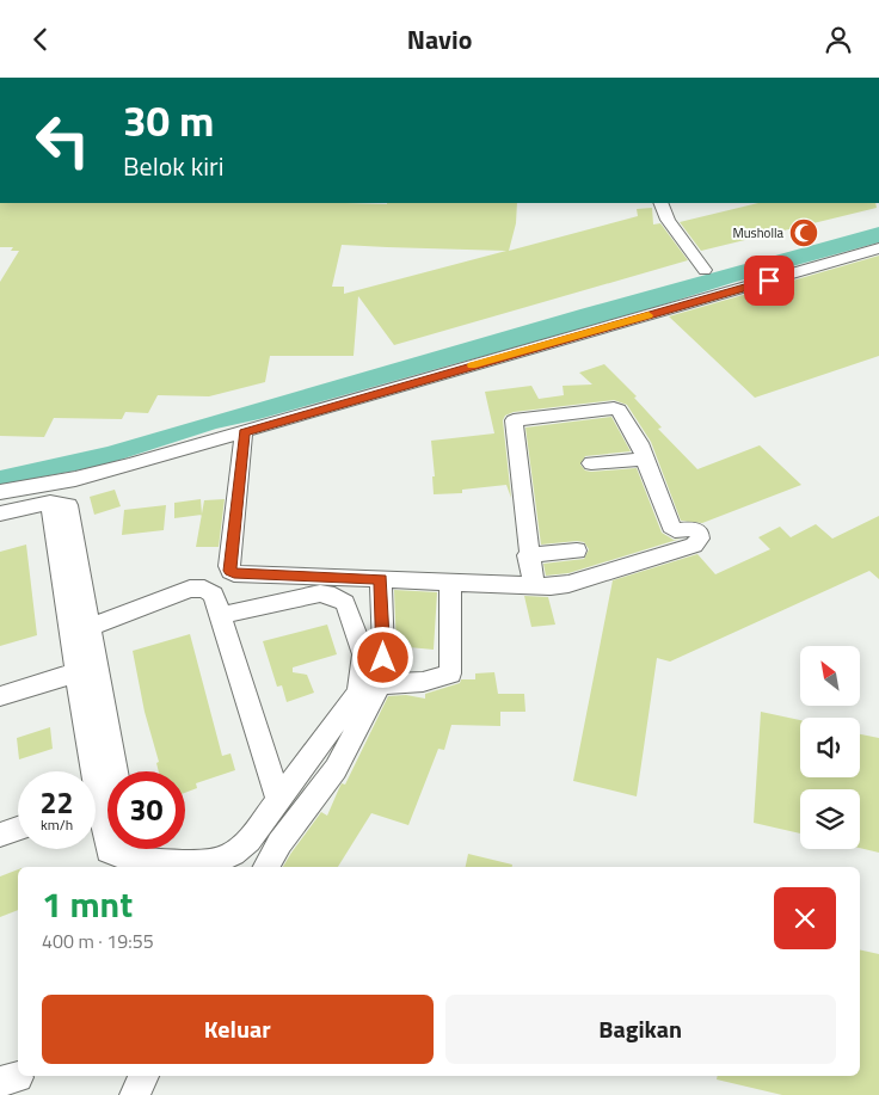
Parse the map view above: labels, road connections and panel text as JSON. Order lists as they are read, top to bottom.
{
  "places": {
    "mosque": ["Musholla"]
  },
  "north": "top left",
  "page": {
    "header": "Navio",
    "turn": ["30 m", "Belok kiri"],
    "speed": "22 km/h",
    "limit": "30",
    "heading": ["1 mnt", "400 m · 19:55"],
    "buttons": ["Keluar", "Bagikan"]
  }
}
